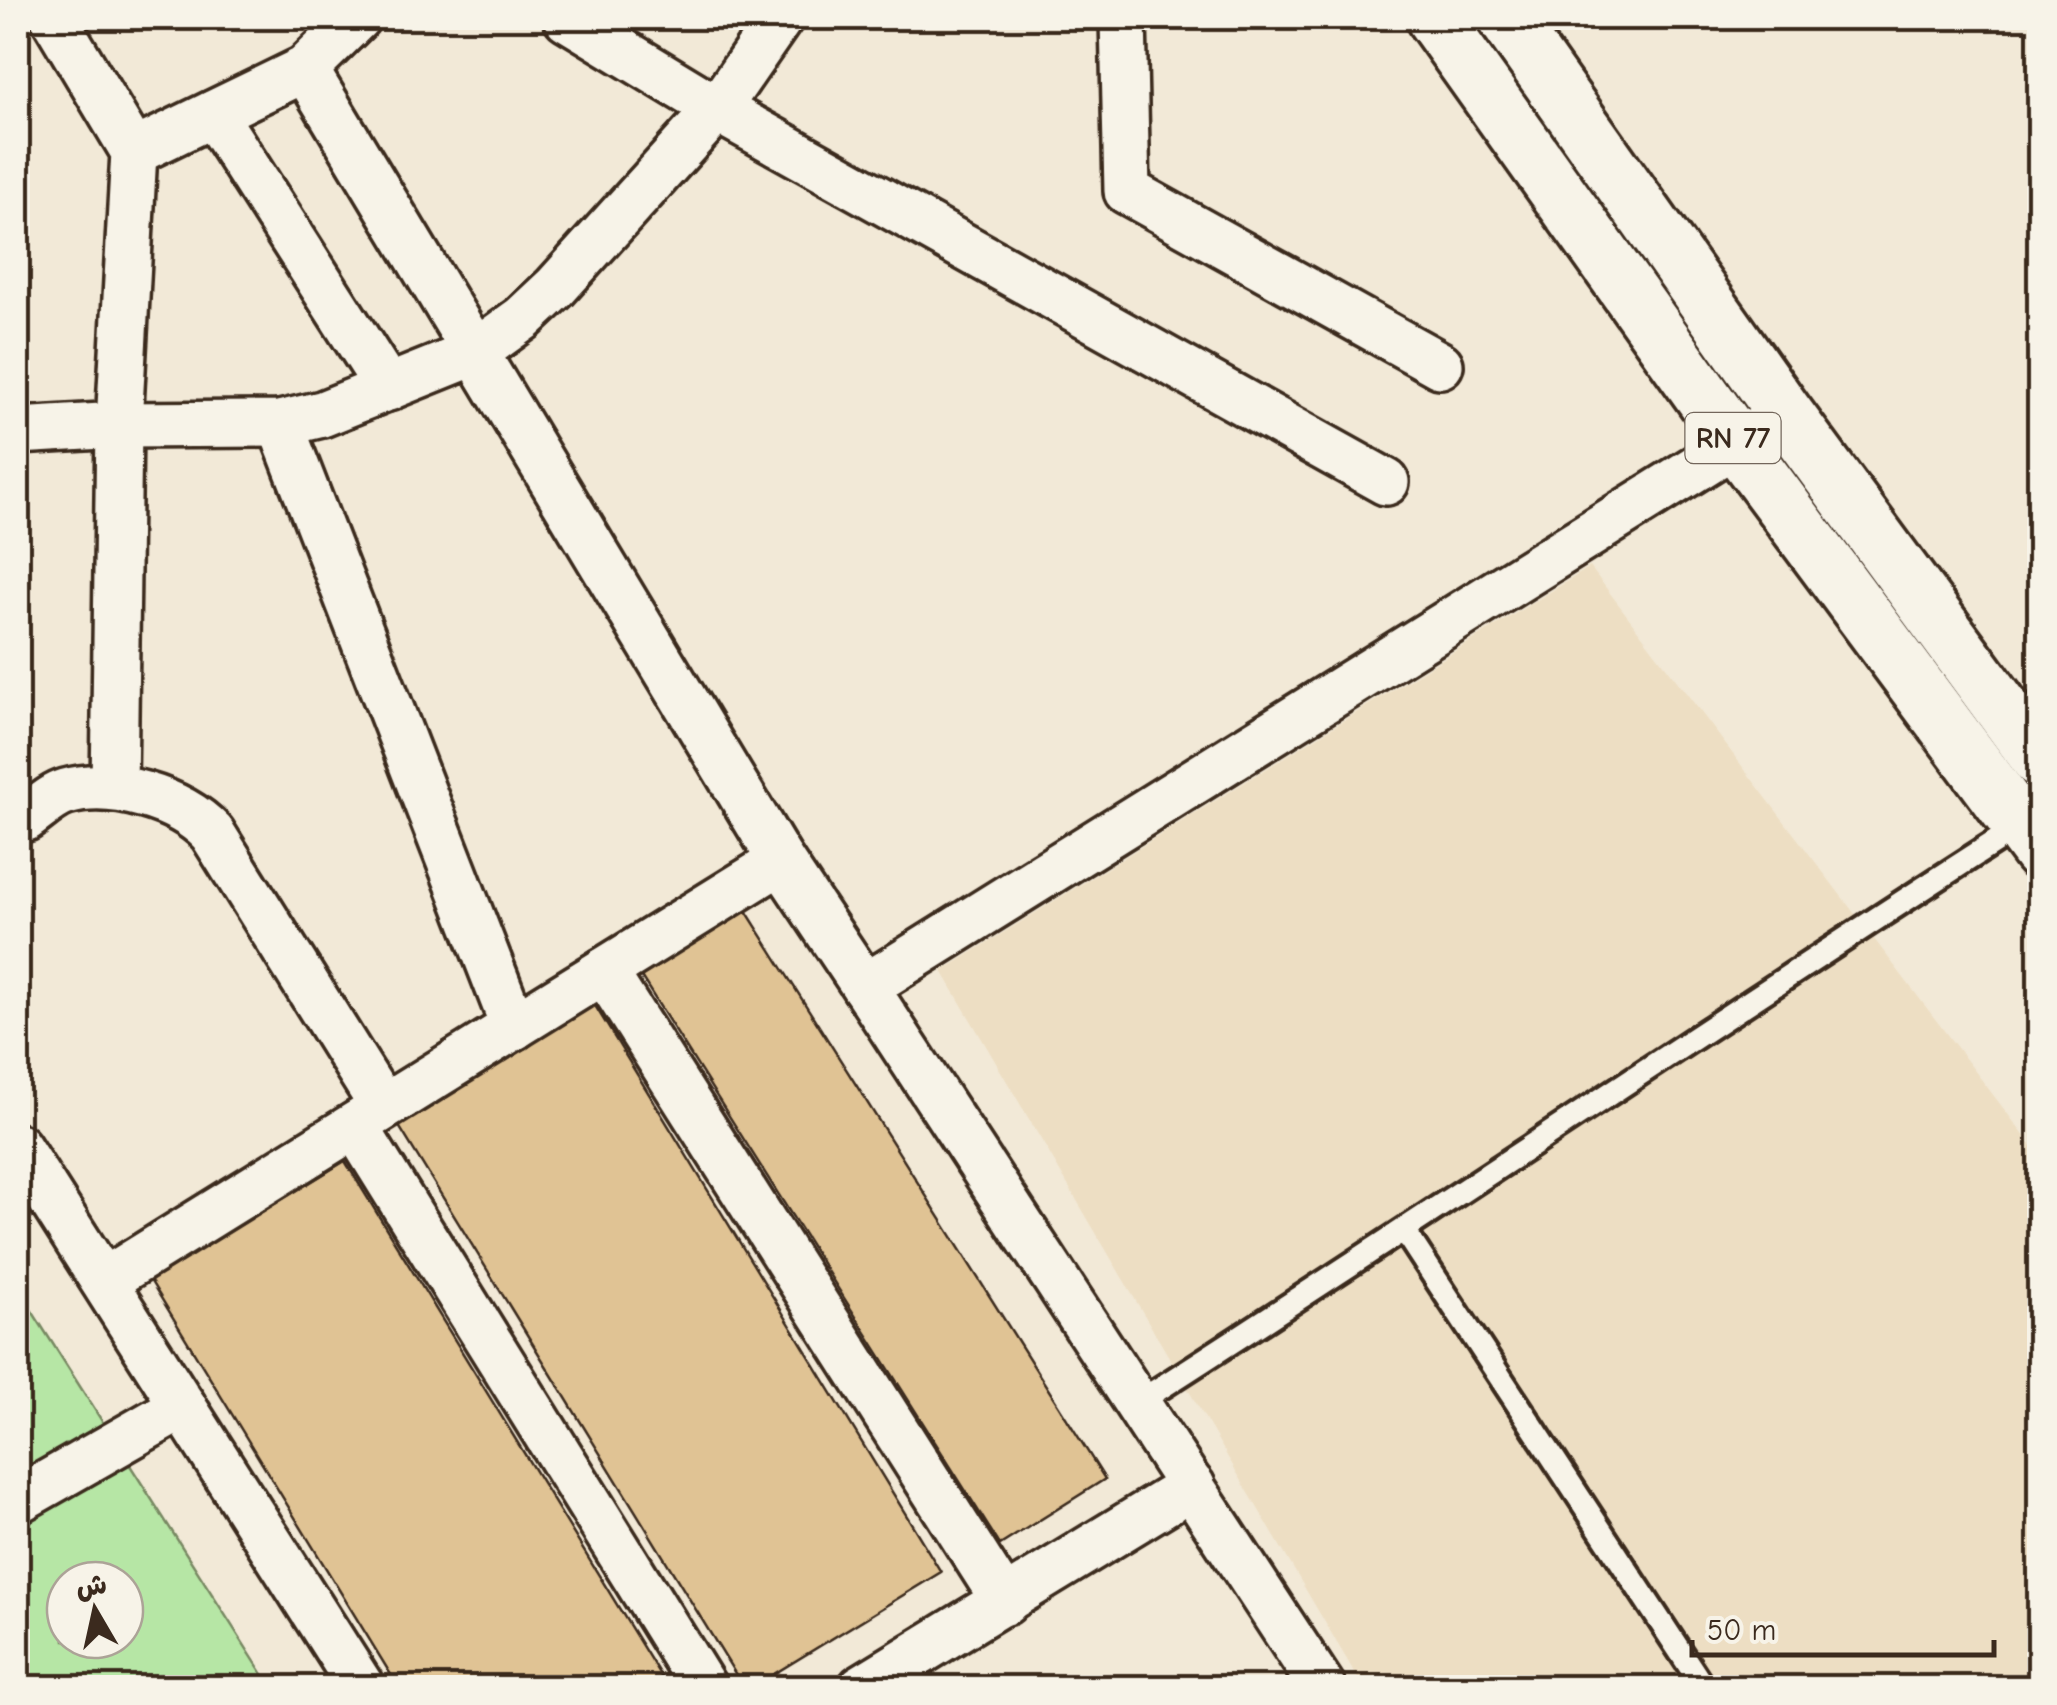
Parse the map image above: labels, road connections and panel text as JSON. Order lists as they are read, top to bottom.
{
  "streets": {
    "highway": ["RN 77"]
  },
  "scale_bar": "50 m",
  "north": "top"
}
